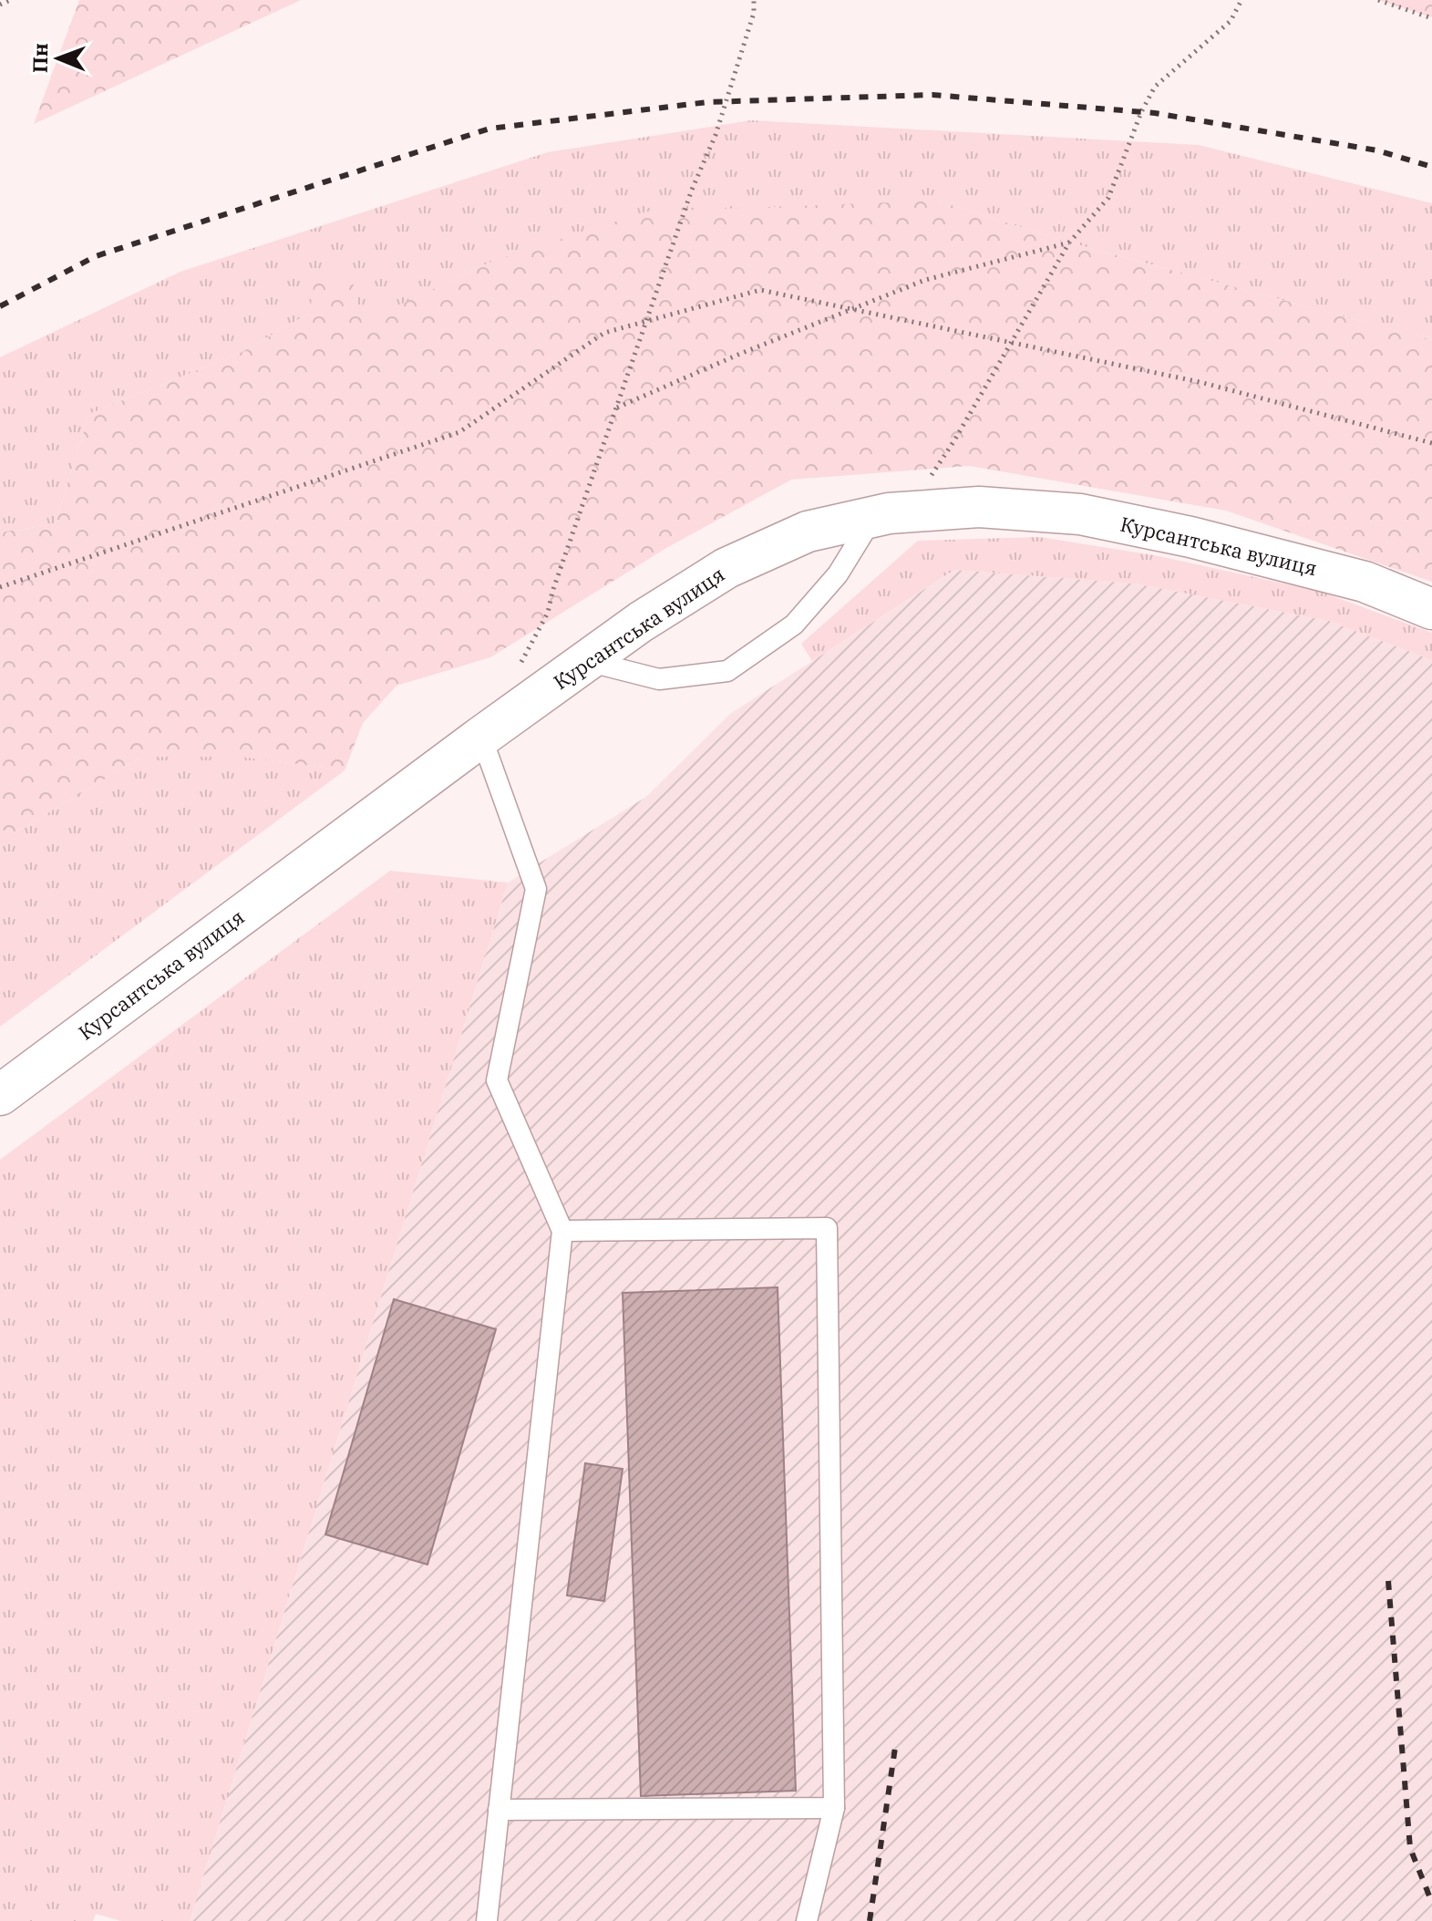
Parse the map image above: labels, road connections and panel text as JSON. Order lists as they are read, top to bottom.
{
  "streets": {
    "street": ["Курсантська вулиця"]
  },
  "north": "left"
}
